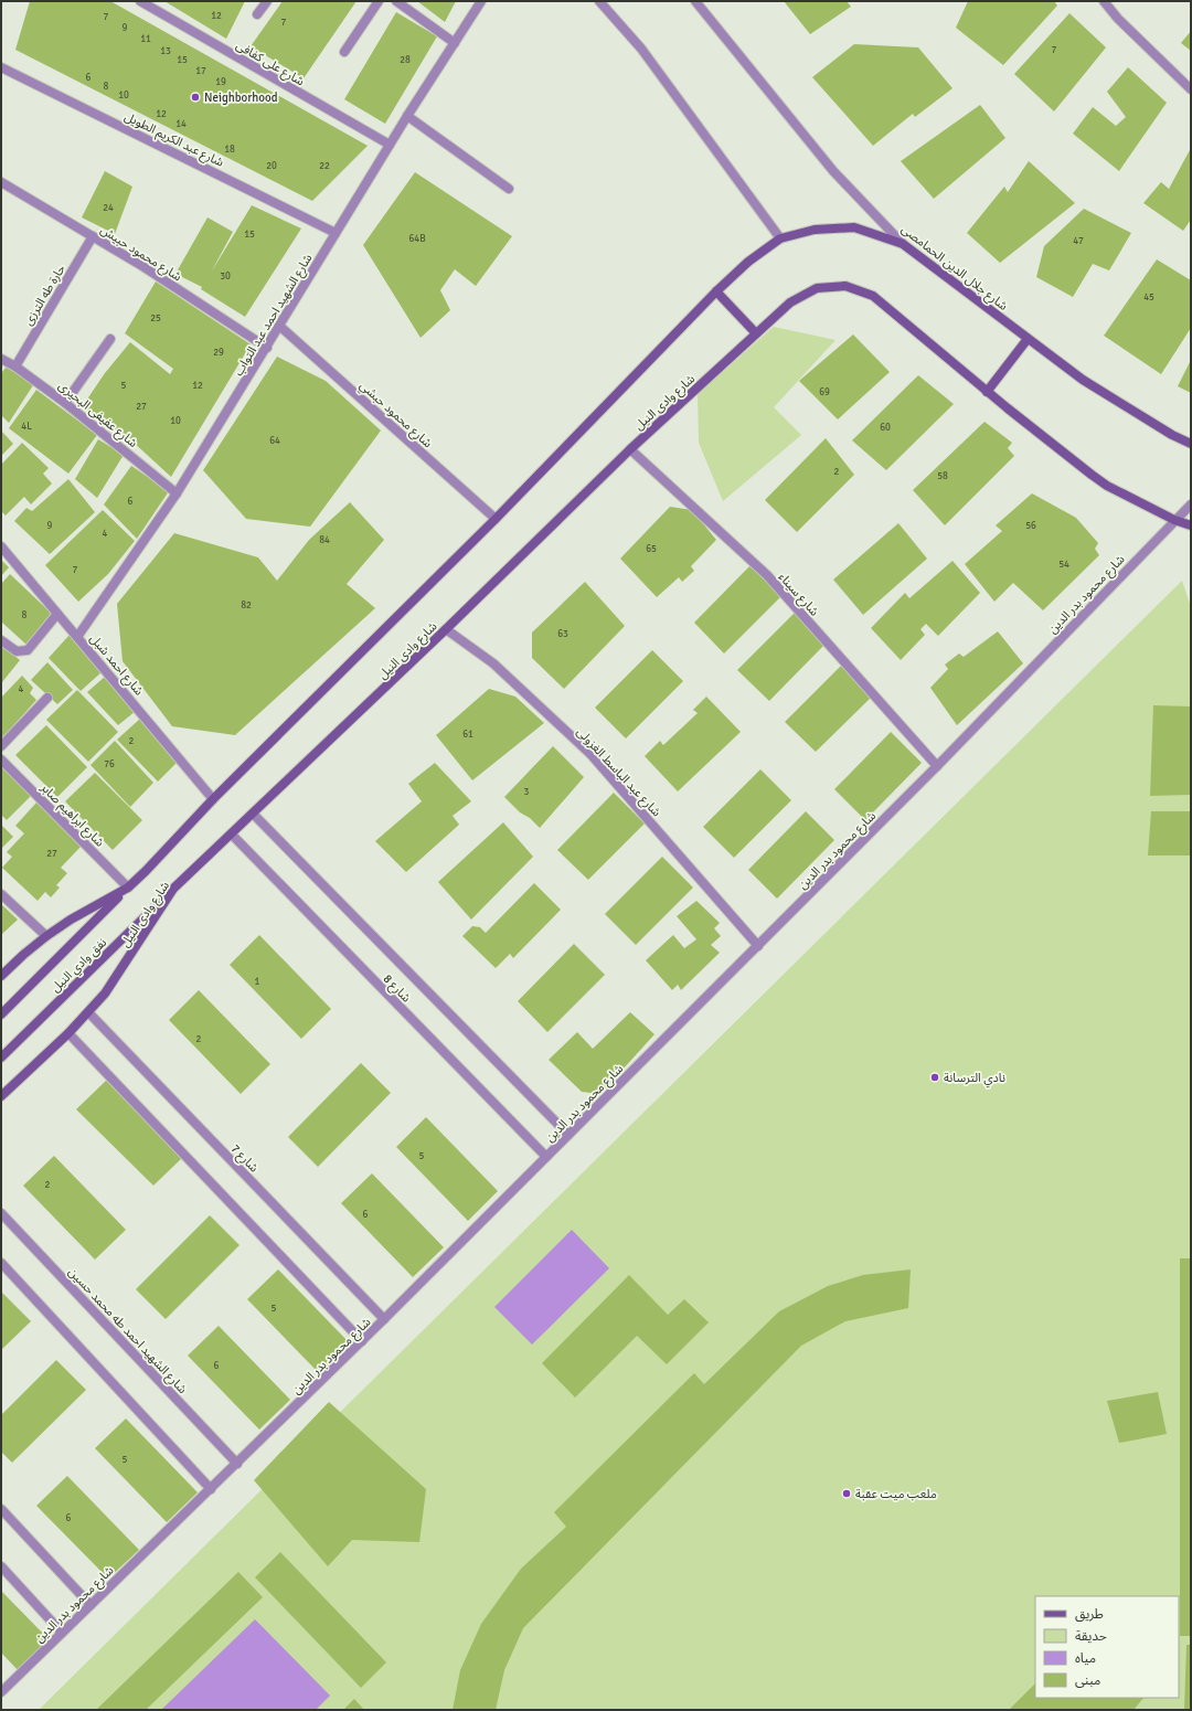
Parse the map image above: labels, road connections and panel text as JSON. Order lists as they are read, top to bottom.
{
  "streets": {
    "main road": ["شارع جلال الدين الحمامصى", "شارع وادى النيل", "نفق وادي النيل"],
    "street": [
      "شارع على كفافى",
      "شارع عبد الكريم الطويل",
      "شارع محمود حبيش",
      "حارة طه الترزى",
      "شارع الشهيد احمد عبد التواب",
      "شارع عفيفى البحيرى",
      "شارع محمود حبشي",
      "شارع سيناء",
      "شارع محمود بدر الدين",
      "شارع احمد شبل",
      "شارع عبد الباسط الغزولى",
      "شارع ابراهيم صابر",
      "شارع 8",
      "شارع 7",
      "شارع الشهيد احمد طه محمد حسين"
    ]
  },
  "crossings": [
    ["شارع على كفافى", "شارع الشهيد احمد عبد التواب"],
    ["شارع عبد الكريم الطويل", "شارع الشهيد احمد عبد التواب"],
    ["شارع محمود حبيش", "حارة طه الترزى"],
    ["شارع محمود حبيش", "شارع الشهيد احمد عبد التواب"],
    ["شارع جلال الدين الحمامصى", "شارع وادى النيل"],
    ["حارة طه الترزى", "شارع عفيفى البحيرى"],
    ["شارع الشهيد احمد عبد التواب", "شارع عفيفى البحيرى"],
    ["شارع الشهيد احمد عبد التواب", "شارع محمود حبشي"],
    ["شارع الشهيد احمد عبد التواب", "شارع احمد شبل"],
    ["شارع وادى النيل", "شارع محمود حبشي"],
    ["شارع وادى النيل", "شارع سيناء"],
    ["شارع وادى النيل", "شارع احمد شبل"],
    ["شارع وادى النيل", "شارع عبد الباسط الغزولى"],
    ["شارع وادى النيل", "شارع ابراهيم صابر"],
    ["شارع وادى النيل", "نفق وادي النيل"],
    ["شارع وادى النيل", "شارع 8"],
    ["شارع وادى النيل", "شارع 7"],
    ["شارع سيناء", "شارع محمود بدر الدين"],
    ["شارع محمود بدر الدين", "شارع عبد الباسط الغزولى"],
    ["شارع محمود بدر الدين", "شارع 8"],
    ["شارع محمود بدر الدين", "شارع 7"],
    ["شارع محمود بدر الدين", "شارع الشهيد احمد طه محمد حسين"],
    ["شارع ابراهيم صابر", "نفق وادي النيل"]
  ],
  "places": ["Neighborhood", "نادي الترسانة", "ملعب ميت عقبة"],
  "house_numbers": [
    "12",
    "7",
    "7",
    "9",
    "11",
    "7",
    "13",
    "15",
    "28",
    "17",
    "6",
    "19",
    "8",
    "10",
    "12",
    "14",
    "18",
    "20",
    "22",
    "24",
    "15",
    "64B",
    "47",
    "30",
    "45",
    "25",
    "29",
    "5",
    "12",
    "69",
    "27",
    "10",
    "4L",
    "60",
    "64",
    "2",
    "58",
    "6",
    "9",
    "56",
    "4",
    "84",
    "65",
    "54",
    "7",
    "82",
    "8",
    "63",
    "4",
    "61",
    "2",
    "76",
    "3",
    "27",
    "1",
    "2",
    "5",
    "2",
    "6",
    "5",
    "6",
    "5",
    "6"
  ],
  "legend": [
    "طريق",
    "حديقة",
    "مياه",
    "مبنى"
  ]
}
